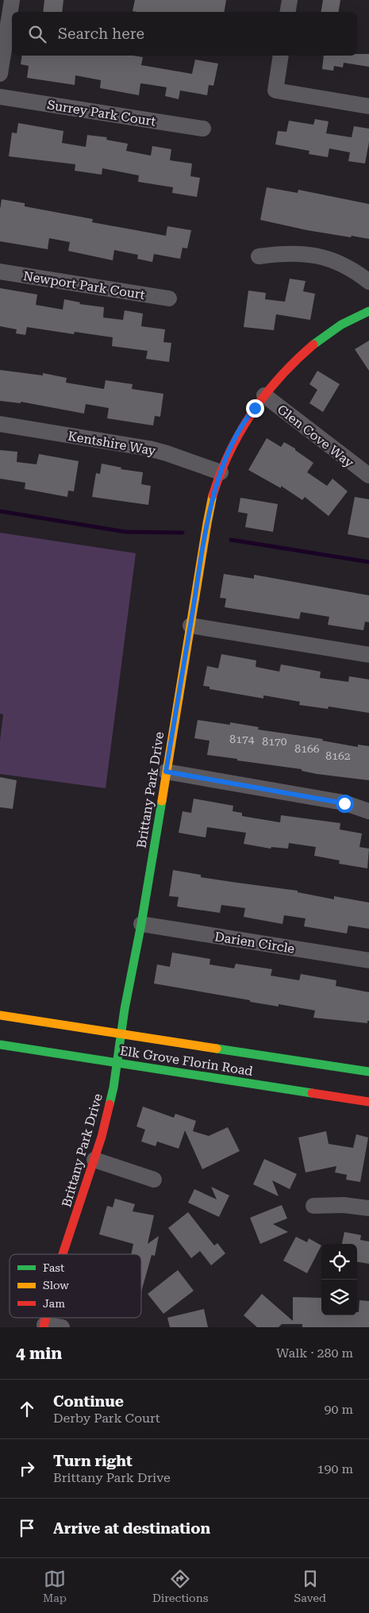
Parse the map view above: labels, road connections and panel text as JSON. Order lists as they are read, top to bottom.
{
  "streets": {
    "street": [
      "Surrey Park Court",
      "Newport Park Court",
      "Glen Cove Way",
      "Kentshire Way",
      "Brittany Park Drive",
      "Darien Circle",
      "Elk Grove Florin Road"
    ]
  },
  "crossings": [
    ["Glen Cove Way", "Brittany Park Drive"],
    ["Kentshire Way", "Brittany Park Drive"],
    ["Brittany Park Drive", "Darien Circle"],
    ["Brittany Park Drive", "Elk Grove Florin Road"]
  ],
  "house_numbers": [
    "8174",
    "8170",
    "8166",
    "8162"
  ],
  "legend": ["Fast", "Slow", "Jam"],
  "page": {
    "search": "Search here",
    "heading": ["4 min", "Walk · 280 m"],
    "list": [
      ["Continue", "Derby Park Court", "90 m"],
      ["Turn right", "Brittany Park Drive", "190 m"],
      "Arrive at destination"
    ],
    "nav": ["Map", "Directions", "Saved"]
  }
}
